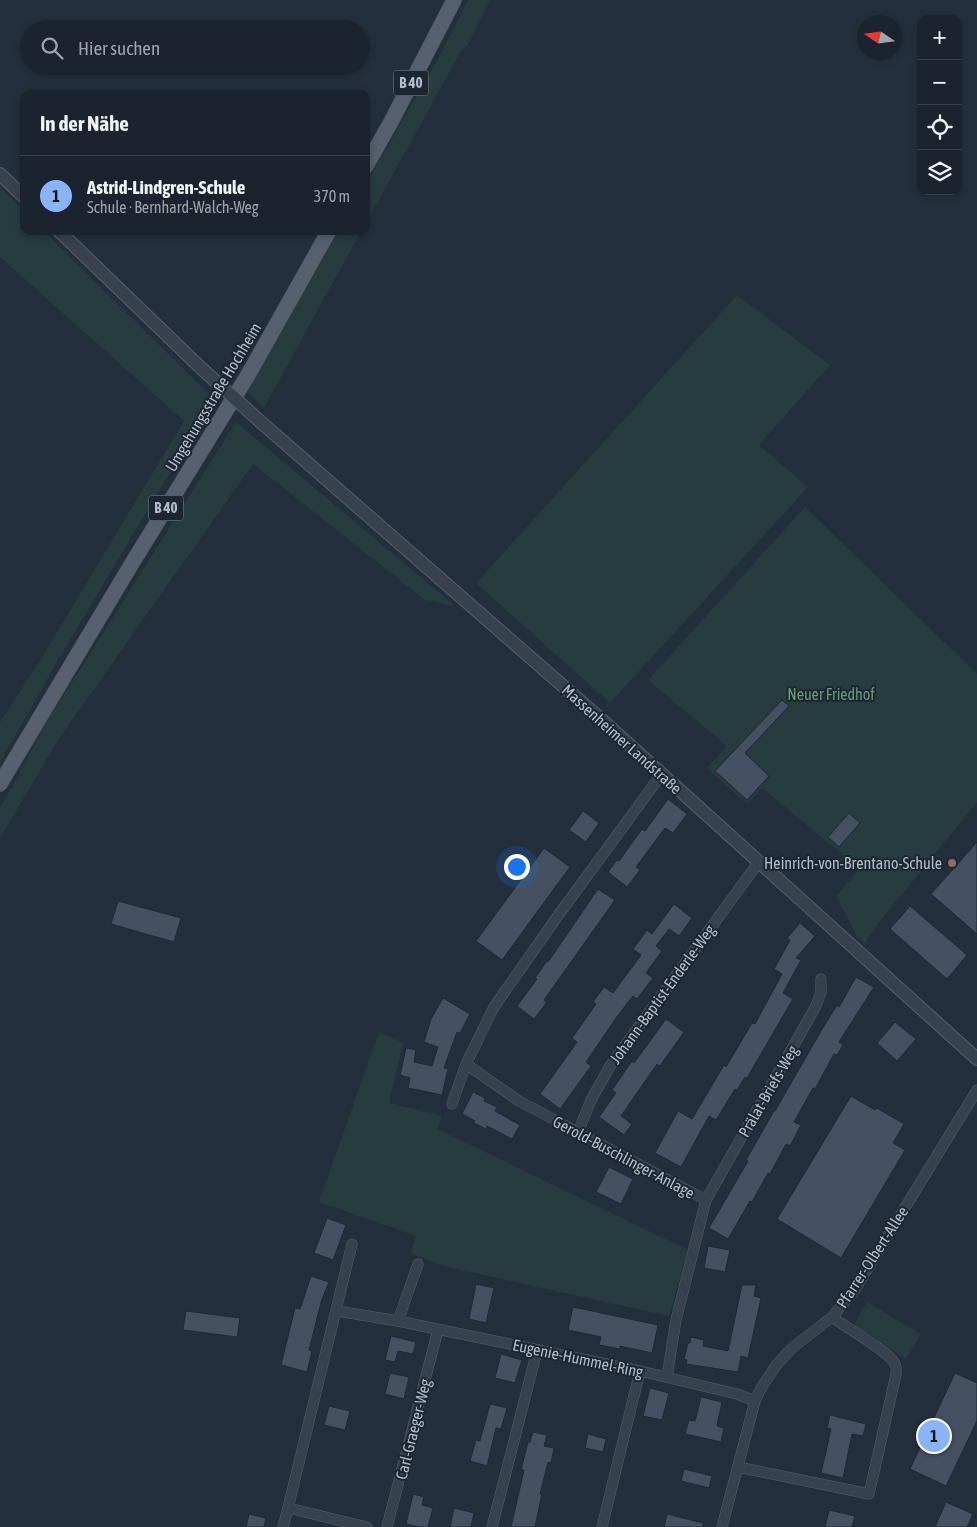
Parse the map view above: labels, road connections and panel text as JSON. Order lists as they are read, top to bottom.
{
  "streets": {
    "main road": ["B 40", "Umgehungsstraße Hochheim"],
    "street": [
      "Massenheimer Landstraße",
      "Johann-Baptist-Enderle-Weg",
      "Prälat-Briefs-Weg",
      "Gerold-Buschlinger-Anlage",
      "Pfarrer-Olbert-Allee",
      "Eugenie-Hummel-Ring",
      "Carl-Graeger-Weg"
    ]
  },
  "crossings": [
    ["Massenheimer Landstraße", "Johann-Baptist-Enderle-Weg"],
    ["Johann-Baptist-Enderle-Weg", "Gerold-Buschlinger-Anlage"],
    ["Prälat-Briefs-Weg", "Gerold-Buschlinger-Anlage"],
    ["Gerold-Buschlinger-Anlage", "Eugenie-Hummel-Ring"],
    ["Pfarrer-Olbert-Allee", "Eugenie-Hummel-Ring"],
    ["Eugenie-Hummel-Ring", "Carl-Graeger-Weg"]
  ],
  "parks": ["Neuer Friedhof"],
  "places": ["Heinrich-von-Brentano-Schule"],
  "north": "left",
  "page": {
    "map_buttons": ["+", "−"],
    "search": "Hier suchen",
    "heading": "In der Nähe",
    "list": [
      {
        "mark": "1",
        "name": "Astrid-Lindgren-Schule",
        "note": "Schule · Bernhard-Walch-Weg",
        "value": "370 m"
      }
    ],
    "pins": "1"
  }
}
